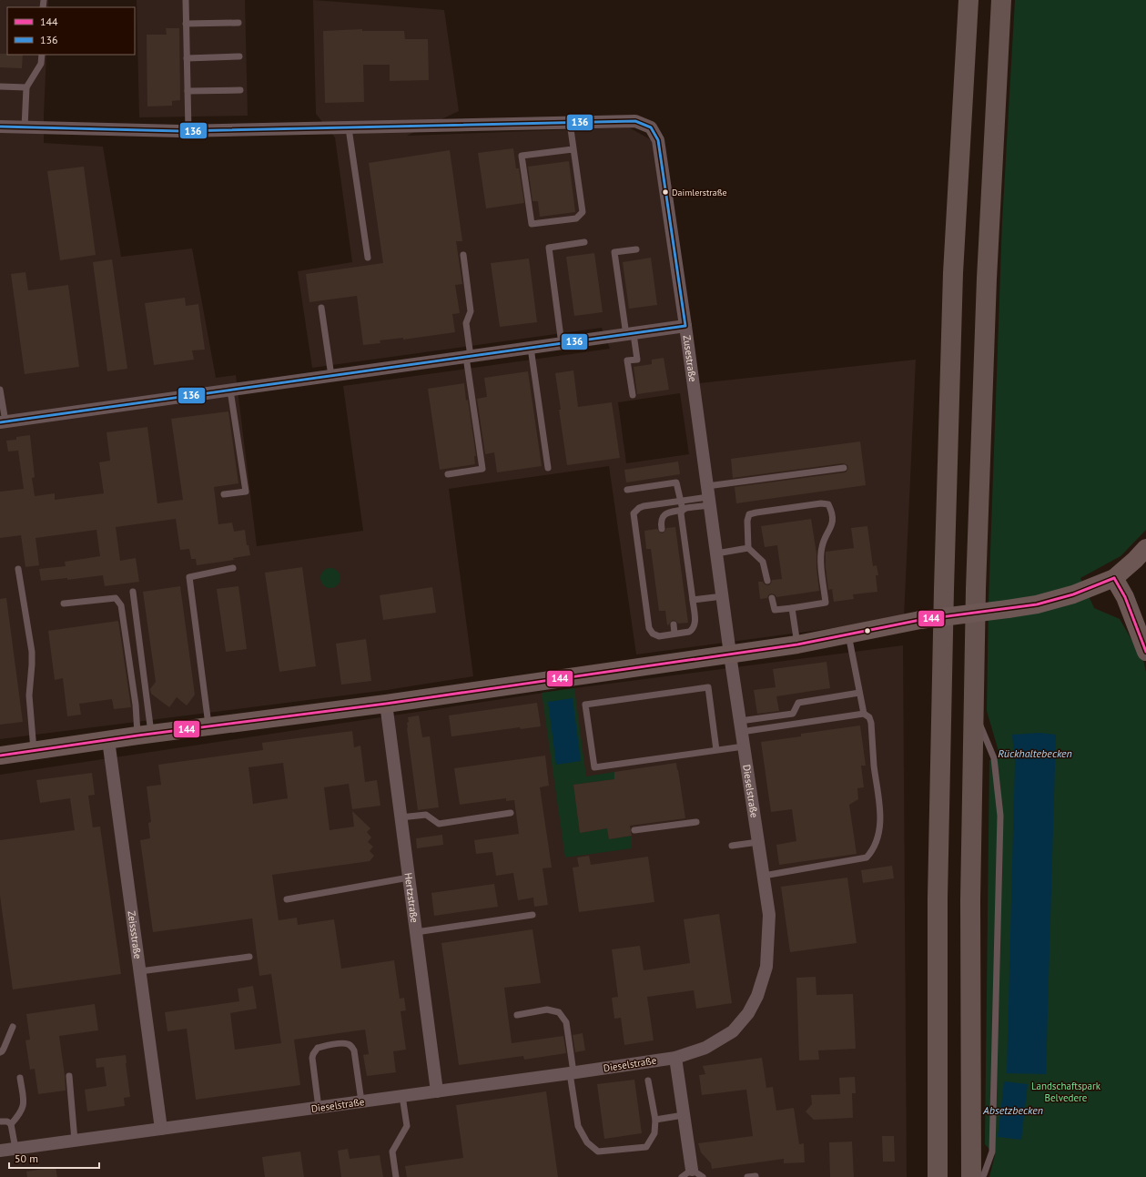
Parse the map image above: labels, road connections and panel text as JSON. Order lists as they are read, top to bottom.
{
  "streets": {
    "street": [
      "Zusestraße",
      "Dieselstraße",
      "Hertzstraße",
      "Zeissstraße"
    ]
  },
  "crossings": [
    ["Zusestraße", "Dieselstraße"],
    ["Dieselstraße", "Hertzstraße"],
    ["Dieselstraße", "Zeissstraße"]
  ],
  "water": ["Rückhaltebecken", "Absetzbecken"],
  "parks": ["Landschaftspark Belvedere"],
  "places": ["Daimlerstraße"],
  "lines": ["transit line 136", "transit line 144"],
  "legend": ["144", "136"],
  "scale_bar": "50 m"
}
